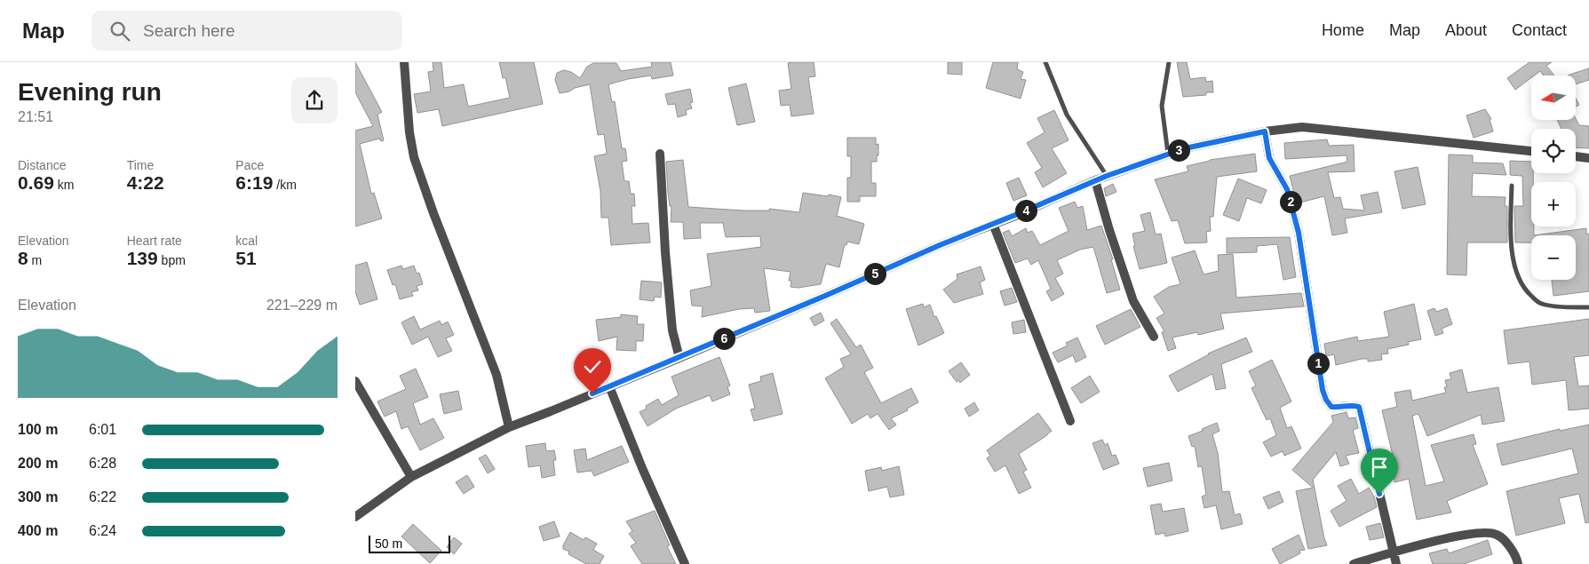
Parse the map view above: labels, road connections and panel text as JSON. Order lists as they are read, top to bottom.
{
  "scale_bar": "50 m",
  "north": "left",
  "page": {
    "header": "Map",
    "search": "Search here",
    "nav": [
      "Home",
      "Map",
      "About",
      "Contact"
    ],
    "heading": ["Evening run", "21:51"],
    "map_buttons": ["+", "−"],
    "stats": [
      ["Distance", "0.69 km"],
      ["Time", "4:22"],
      ["Pace", "6:19 /km"],
      ["Elevation", "8 m"],
      ["Heart rate", "139 bpm"],
      ["kcal", "51"]
    ],
    "pins": [
      "3",
      "2",
      "4",
      "5",
      "6",
      "1"
    ],
    "chart": ["Elevation", "221–229 m"],
    "list": [
      {
        "name": "100 m",
        "note": "6:01"
      },
      {
        "name": "200 m",
        "note": "6:28"
      },
      {
        "name": "300 m",
        "note": "6:22"
      },
      {
        "name": "400 m",
        "note": "6:24"
      }
    ],
    "scale": "50 m"
  }
}
